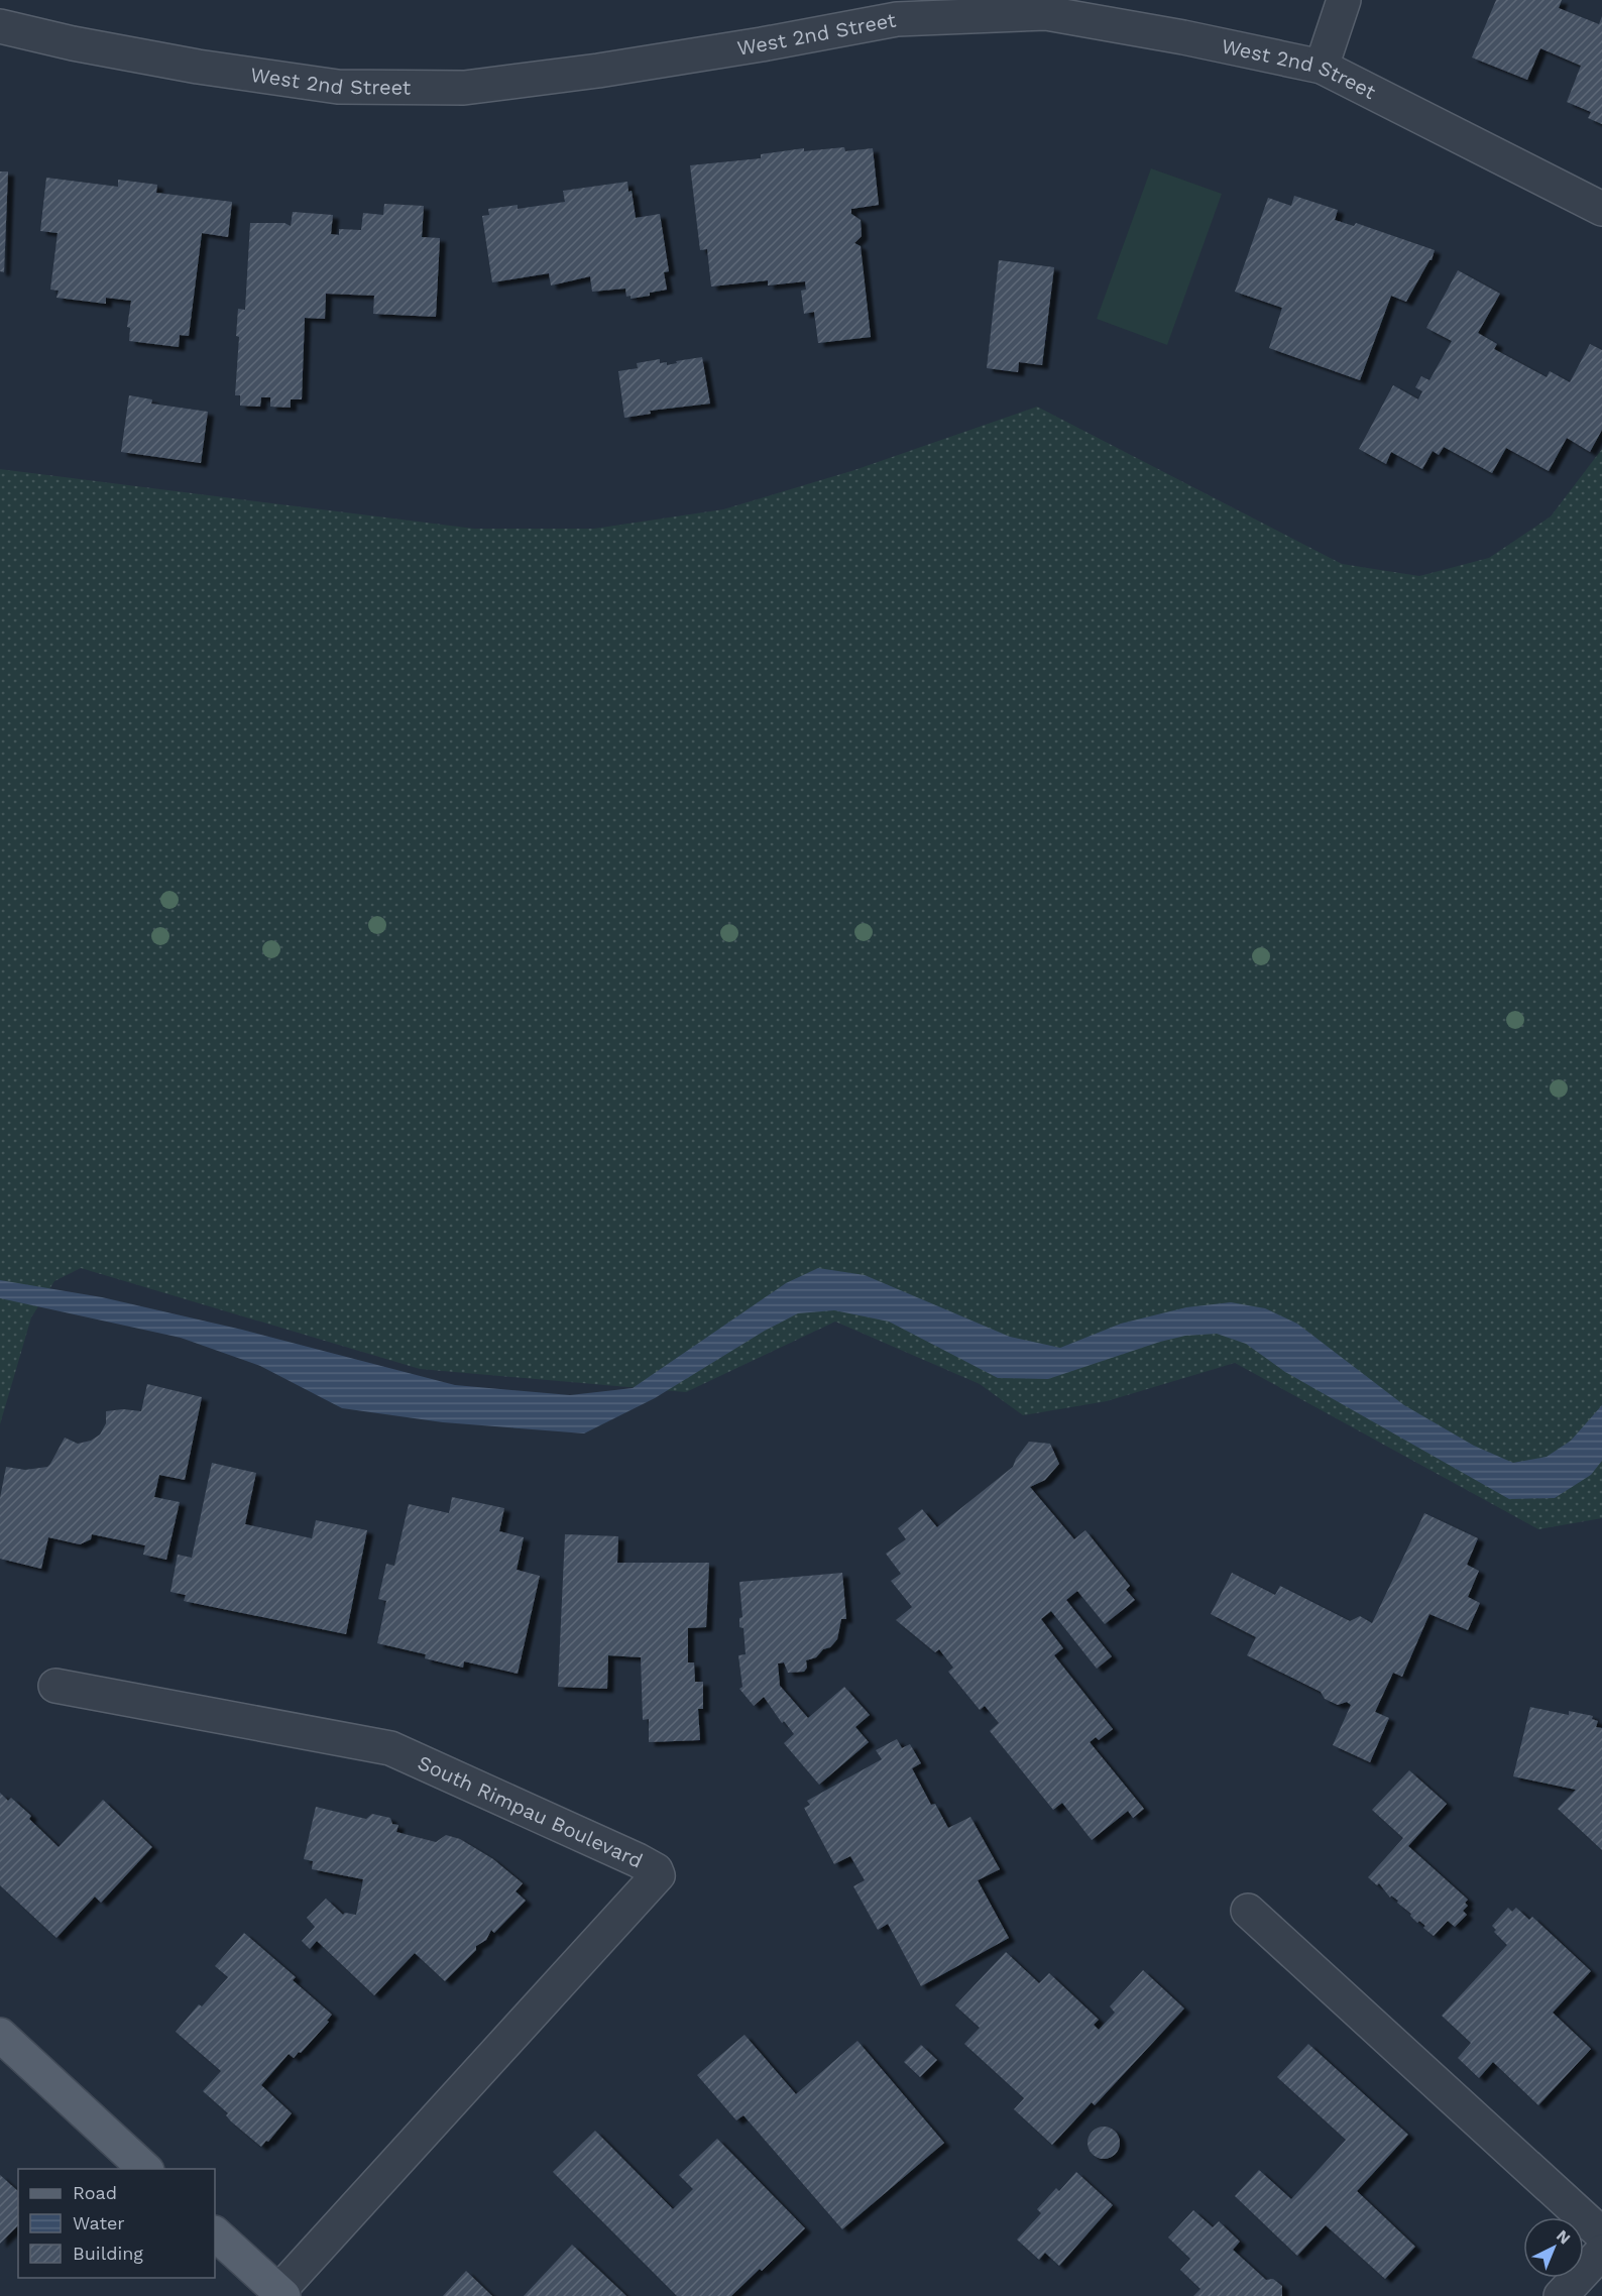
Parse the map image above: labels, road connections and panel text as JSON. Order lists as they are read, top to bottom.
{
  "streets": {
    "street": ["West 2nd Street", "South Rimpau Boulevard"]
  },
  "legend": ["Road", "Water", "Building"],
  "north": "top right"
}
